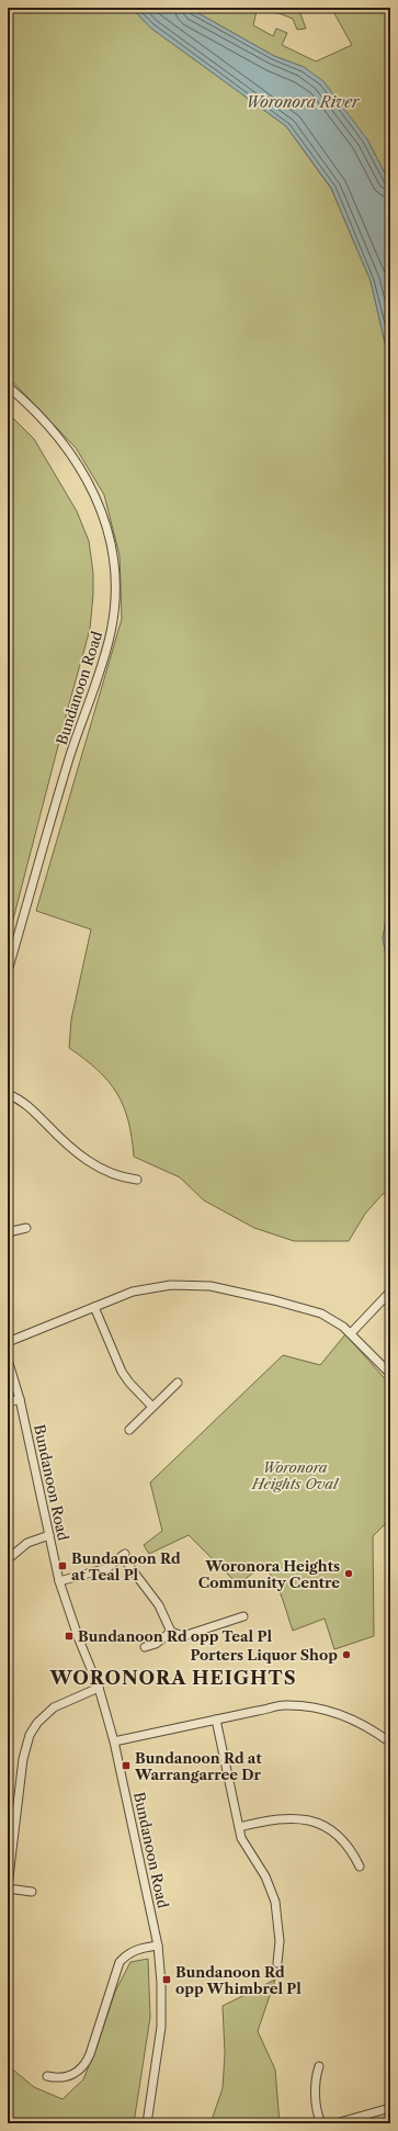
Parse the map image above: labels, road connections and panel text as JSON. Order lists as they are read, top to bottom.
{
  "streets": {
    "street": ["Bundanoon Road"]
  },
  "districts": ["WORONORA HEIGHTS"],
  "water": ["Woronora River"],
  "parks": ["Woronora Heights Oval"],
  "places": {
    "transit": [
      "Bundanoon Rd at Teal Pl",
      "Bundanoon Rd opp Teal Pl",
      "Bundanoon Rd at Warrangarree Dr",
      "Bundanoon Rd opp Whimbrel Pl"
    ],
    "other": ["Woronora Heights Community Centre", "Porters Liquor Shop"]
  }
}
